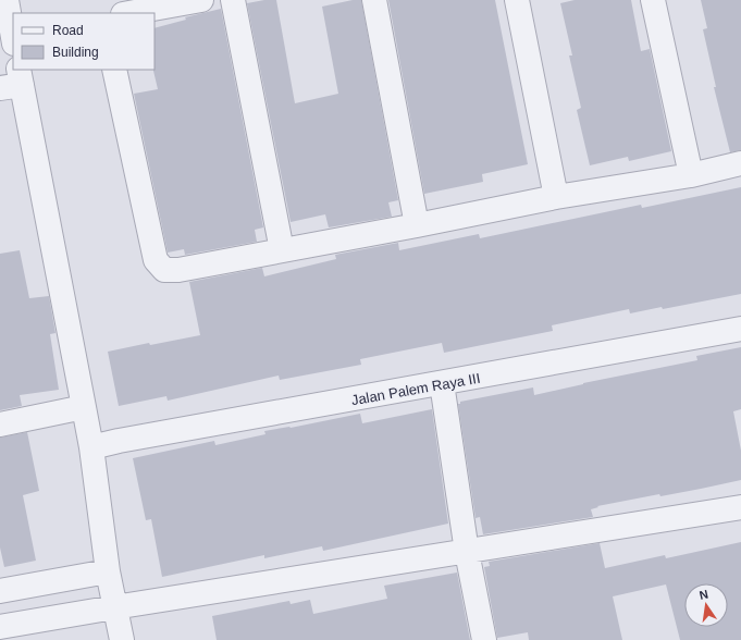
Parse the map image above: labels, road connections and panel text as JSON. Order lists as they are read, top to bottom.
{
  "streets": {
    "street": ["Jalan Palem Raya III"]
  },
  "legend": ["Road", "Building"],
  "north": "top"
}
